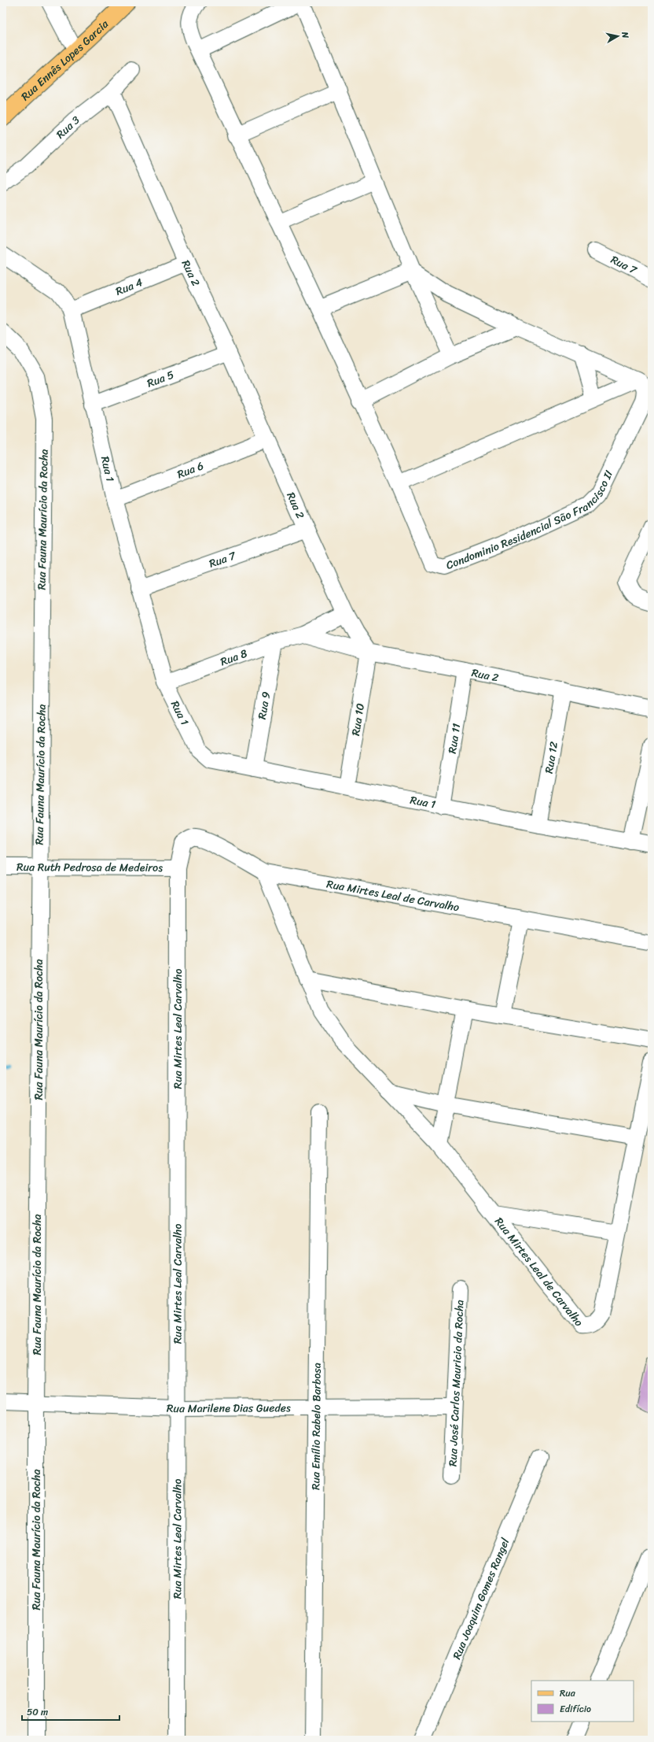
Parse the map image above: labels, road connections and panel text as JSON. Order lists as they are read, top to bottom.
{
  "streets": {
    "main road": ["Rua Ennês Lopes Garcia"],
    "street": [
      "Rua 3",
      "Rua 7",
      "Rua 2",
      "Rua 4",
      "Rua 5",
      "Rua 1",
      "Rua 6",
      "Condominio Residencial São Francisco II",
      "Rua Fauna Maurício da Rocha",
      "Rua 8",
      "Rua 9",
      "Rua 10",
      "Rua 11",
      "Rua 12",
      "Rua Ruth Pedrosa de Medeiros",
      "Rua Mirtes Leal de Carvalho",
      "Rua Mirtes Leal Carvalho",
      "Rua José Carlos Mauricio da Rocha",
      "Rua Marilene Dias Guedes",
      "Rua Emílio Rabelo Barbosa",
      "Rua Joaquim Gomes Rangel"
    ]
  },
  "crossings": [
    ["Rua 3", "Rua 2"],
    ["Rua 7", "Rua 2"],
    ["Rua 7", "Rua 1"],
    ["Rua 2", "Rua 4"],
    ["Rua 2", "Rua 5"],
    ["Rua 2", "Rua 6"],
    ["Rua 2", "Rua 8"],
    ["Rua 2", "Rua 10"],
    ["Rua 2", "Rua 11"],
    ["Rua 2", "Rua 12"],
    ["Rua 4", "Rua 1"],
    ["Rua 5", "Rua 1"],
    ["Rua 1", "Rua 6"],
    ["Rua 1", "Rua 8"],
    ["Rua 1", "Rua 9"],
    ["Rua 1", "Rua 10"],
    ["Rua 1", "Rua 11"],
    ["Rua 1", "Rua 12"],
    ["Rua Fauna Maurício da Rocha", "Rua Ruth Pedrosa de Medeiros"],
    ["Rua Fauna Maurício da Rocha", "Rua Marilene Dias Guedes"],
    ["Rua 8", "Rua 9"],
    ["Rua Ruth Pedrosa de Medeiros", "Rua Mirtes Leal Carvalho"],
    ["Rua Mirtes Leal de Carvalho", "Rua Mirtes Leal Carvalho"],
    ["Rua Mirtes Leal Carvalho", "Rua Marilene Dias Guedes"],
    ["Rua José Carlos Mauricio da Rocha", "Rua Marilene Dias Guedes"],
    ["Rua Marilene Dias Guedes", "Rua Emílio Rabelo Barbosa"]
  ],
  "legend": ["Rua", "Edifício"],
  "scale_bar": "50 m",
  "north": "right"
}
